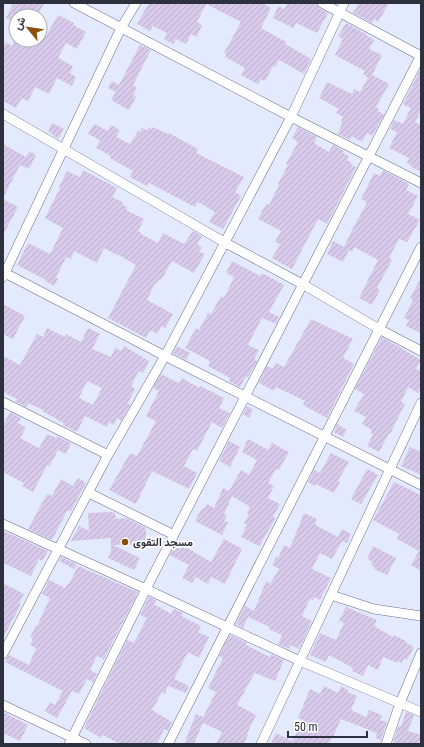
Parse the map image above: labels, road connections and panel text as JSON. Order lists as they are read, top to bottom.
{
  "places": ["مسجد التقوى"],
  "scale_bar": "50 m",
  "north": "top left"
}
